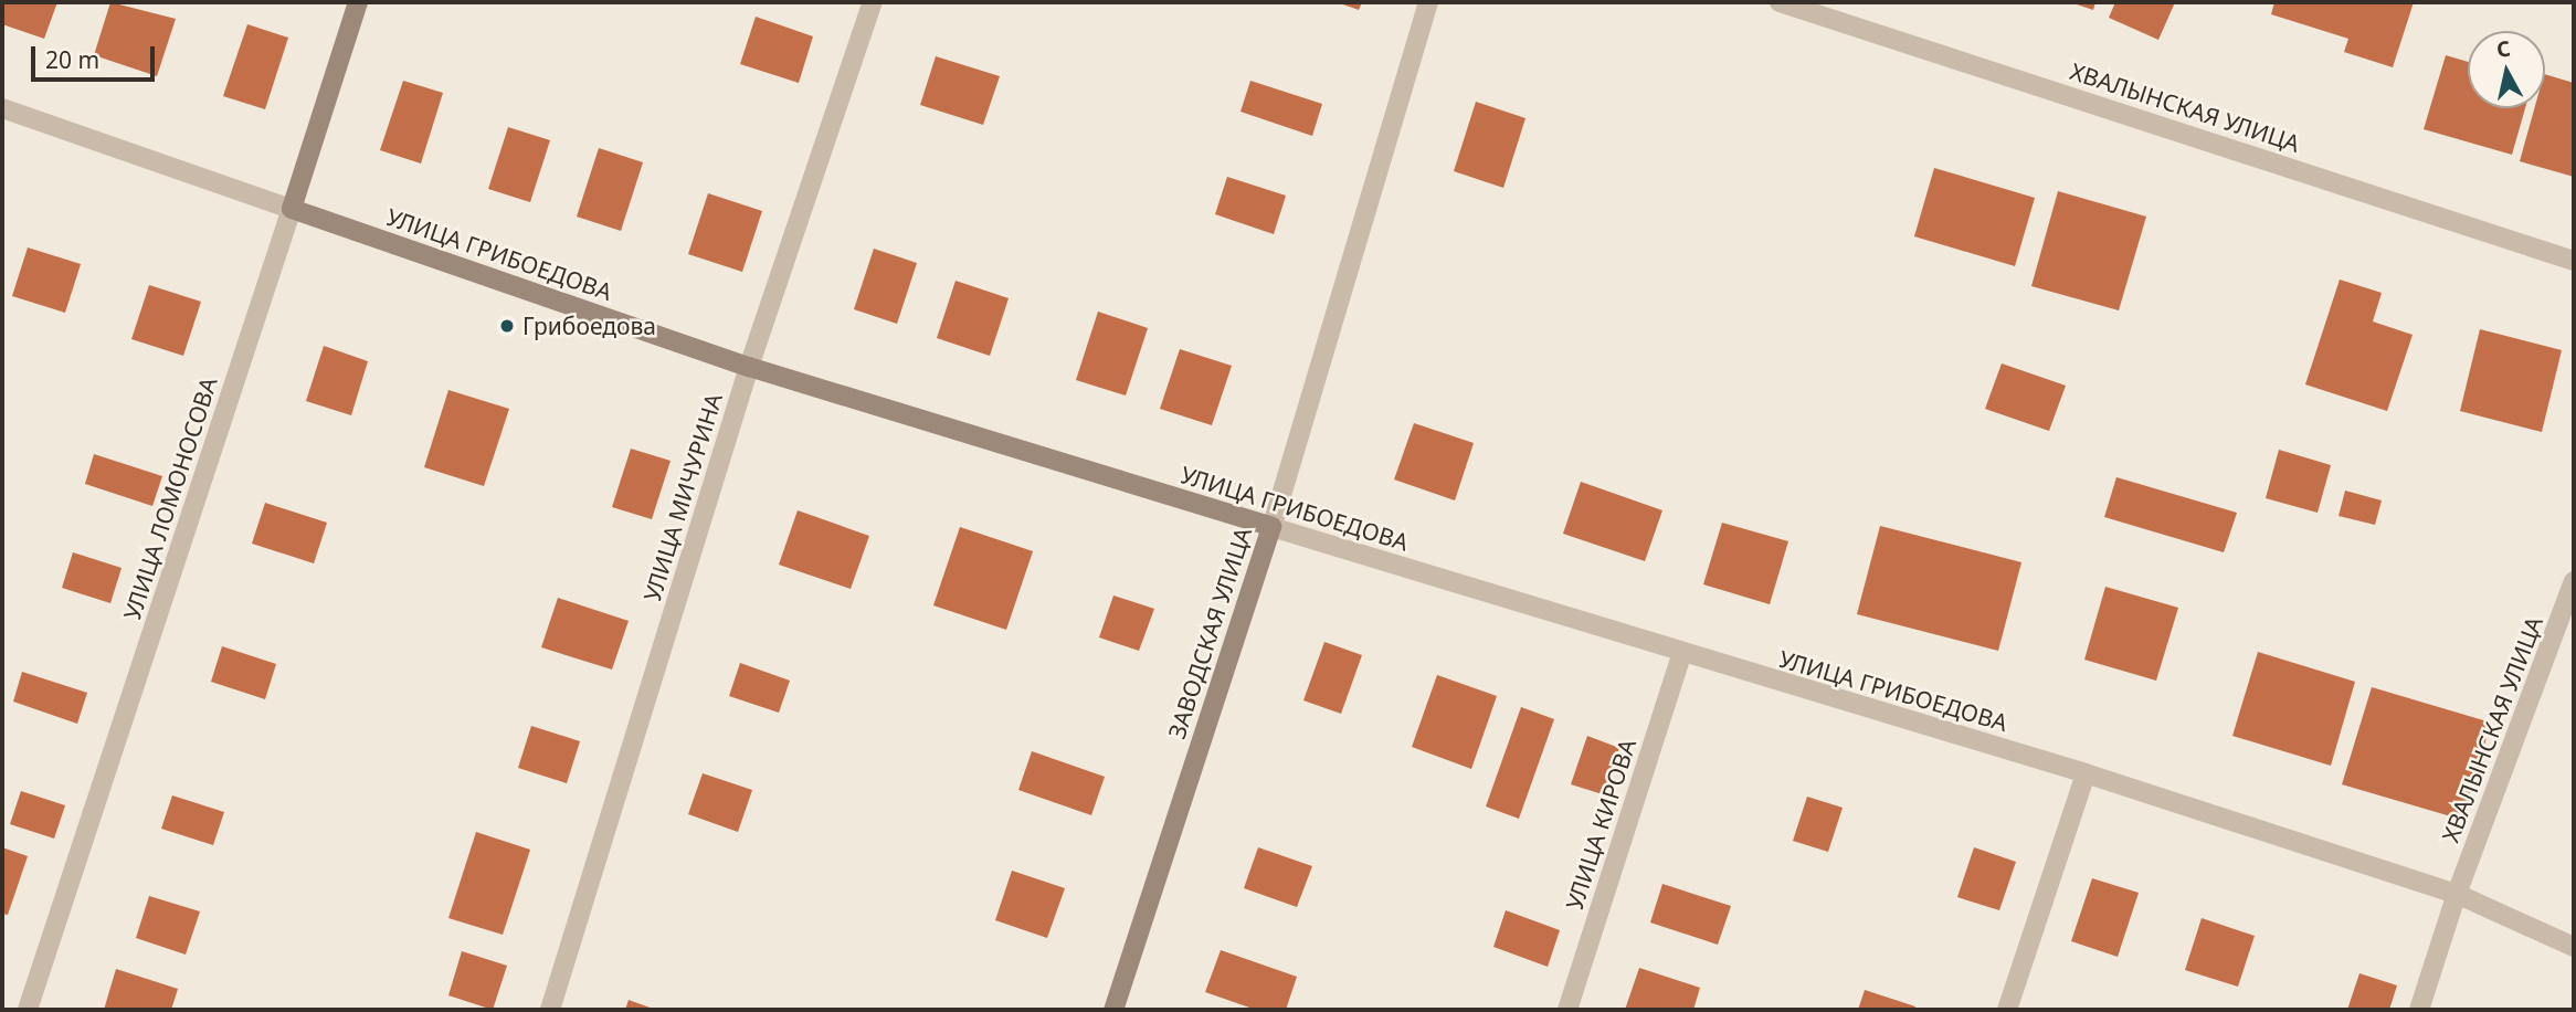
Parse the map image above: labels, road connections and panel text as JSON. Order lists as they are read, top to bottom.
{
  "streets": {
    "street": [
      "ХВАЛЫНСКАЯ УЛИЦА",
      "УЛИЦА ГРИБОЕДОВА",
      "УЛИЦА МИЧУРИНА",
      "УЛИЦА ЛОМОНОСОВА",
      "ЗАВОДСКАЯ УЛИЦА",
      "УЛИЦА КИРОВА"
    ]
  },
  "crossings": [
    ["ХВАЛЫНСКАЯ УЛИЦА", "УЛИЦА ГРИБОЕДОВА"],
    ["УЛИЦА ГРИБОЕДОВА", "УЛИЦА МИЧУРИНА"],
    ["УЛИЦА ГРИБОЕДОВА", "УЛИЦА ЛОМОНОСОВА"],
    ["УЛИЦА ГРИБОЕДОВА", "ЗАВОДСКАЯ УЛИЦА"],
    ["УЛИЦА ГРИБОЕДОВА", "УЛИЦА КИРОВА"]
  ],
  "places": ["Грибоедова"],
  "scale_bar": "20 m",
  "north": "top"
}
